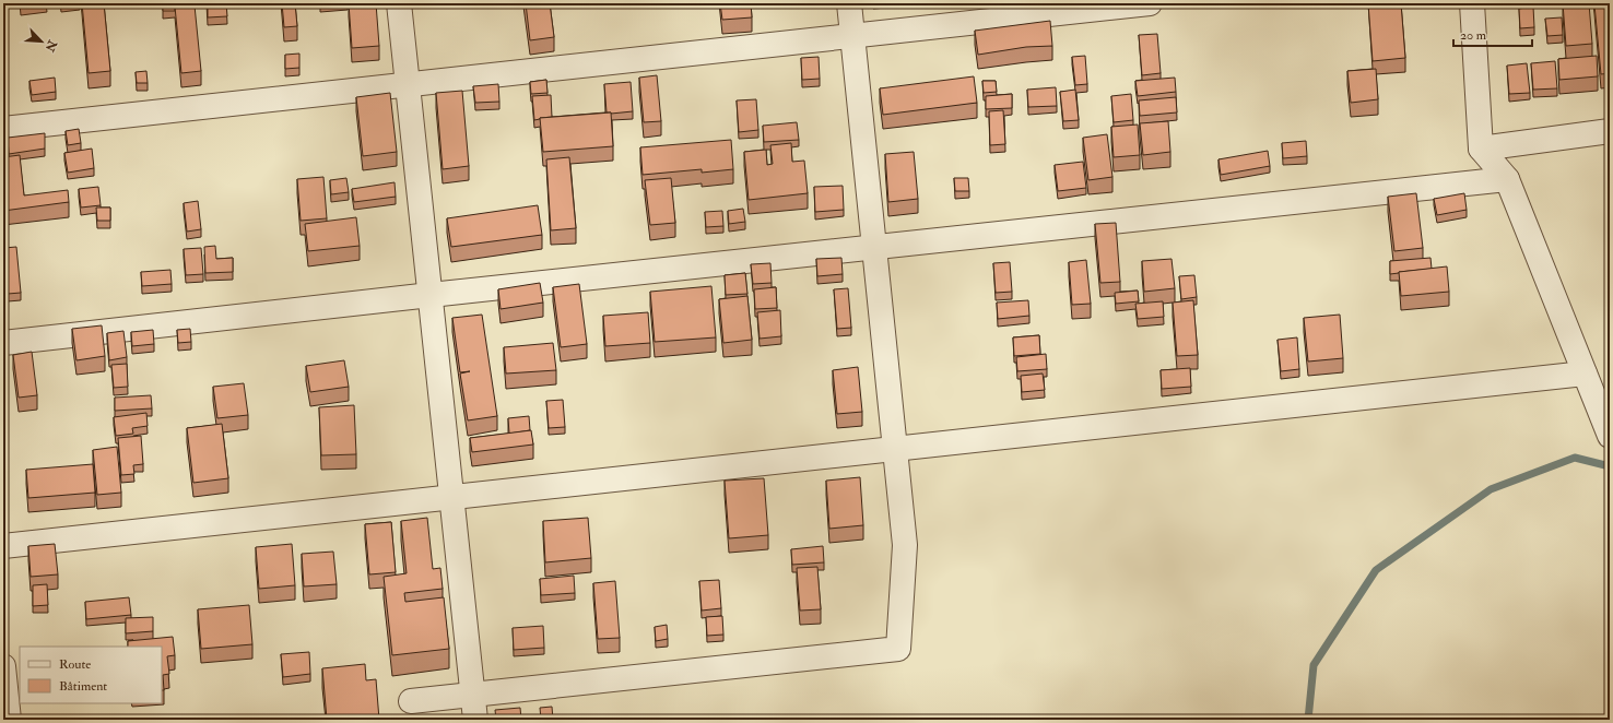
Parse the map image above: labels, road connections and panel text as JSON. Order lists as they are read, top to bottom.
{
  "legend": ["Route", "Bâtiment"],
  "scale_bar": "20 m",
  "north": "bottom right"
}
